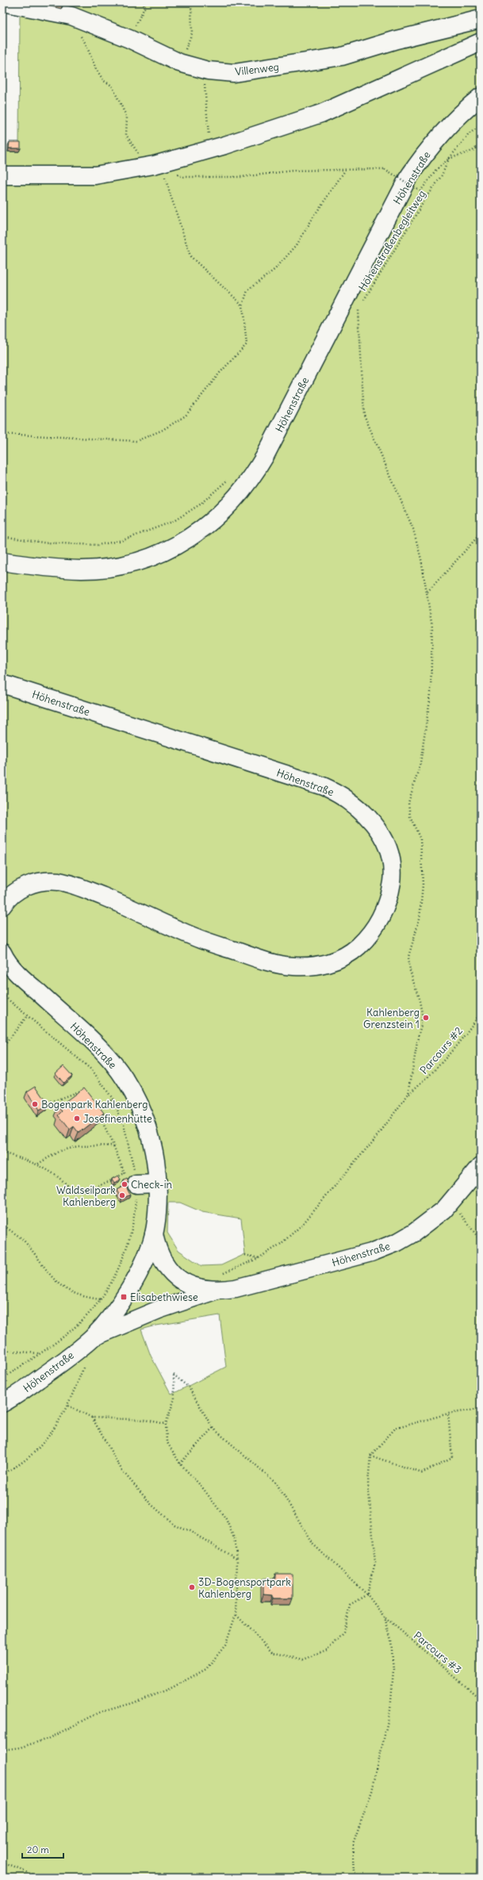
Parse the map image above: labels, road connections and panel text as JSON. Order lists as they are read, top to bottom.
{
  "streets": {
    "street": ["Villenweg", "Höhenstraße"],
    "path": ["Höhenstraßenbegleitweg", "Parcours #2", "Parcours #3"]
  },
  "places": {
    "other": [
      "Kahlenberg Grenzstein 1",
      "Bogenpark Kahlenberg",
      "Josefinenhütte",
      "Check-in",
      "Waldseilpark Kahlenberg",
      "3D-Bogensportpark Kahlenberg"
    ],
    "transit": ["Elisabethwiese"]
  },
  "scale_bar": "20 m"
}
